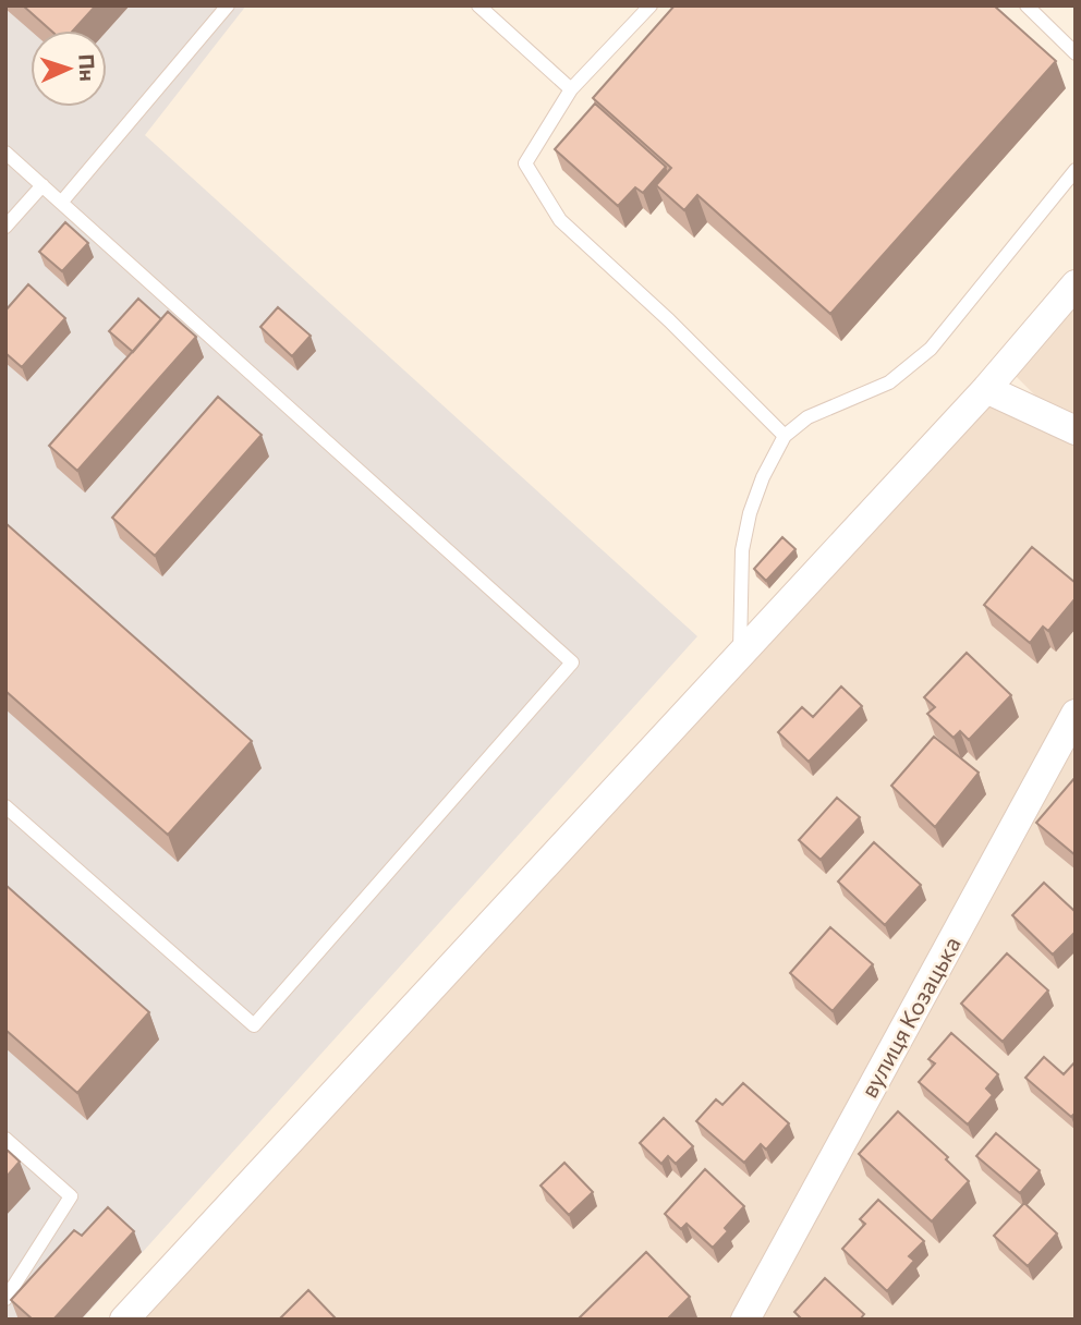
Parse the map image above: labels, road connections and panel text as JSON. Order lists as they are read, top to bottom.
{
  "streets": {
    "street": ["вулиця Козацька"]
  },
  "north": "right"
}
